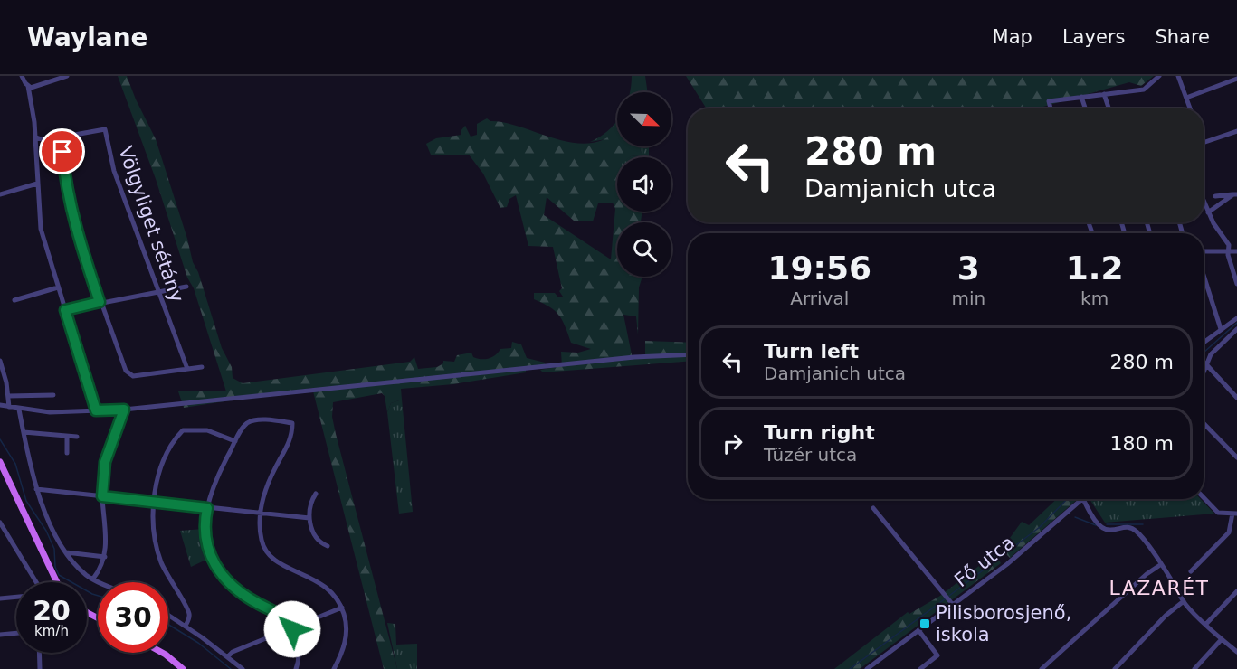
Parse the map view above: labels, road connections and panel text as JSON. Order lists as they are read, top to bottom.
{
  "streets": {
    "street": ["Völgyliget sétány", "Fő utca"]
  },
  "districts": ["LAZARÉT"],
  "places": {
    "transit": ["Pilisborosjenő, iskola"]
  },
  "north": "bottom right",
  "page": {
    "header": "Waylane",
    "nav": ["Map", "Layers", "Share"],
    "turn": ["280 m", "Damjanich utca"],
    "eta": [
      "19:56",
      "Arrival",
      "3",
      "min",
      "1.2",
      "km"
    ],
    "list": [
      {
        "name": "Turn left",
        "note": "Damjanich utca",
        "value": "280 m"
      },
      {
        "name": "Turn right",
        "note": "Tüzér utca",
        "value": "180 m"
      }
    ],
    "speed": "20 km/h",
    "limit": "30"
  }
}
